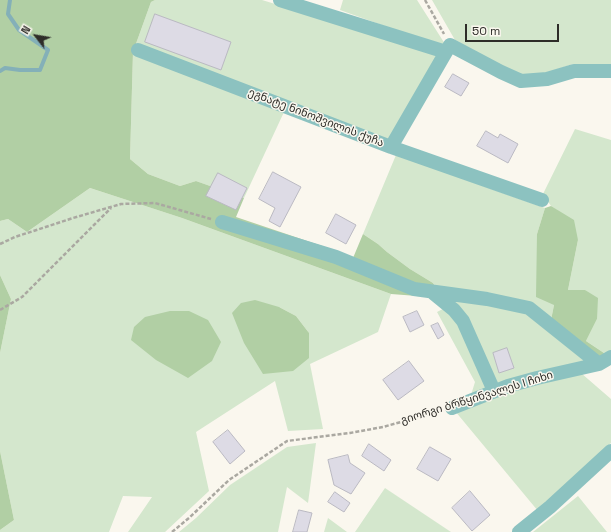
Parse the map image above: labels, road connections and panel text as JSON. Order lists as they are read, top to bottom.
{
  "streets": {
    "street": ["ეგნატე ნინოშვილის ქუჩა", "გიორგი ბრწყინვალეს I ჩიხი"]
  },
  "scale_bar": "50 m",
  "north": "top left"
}
